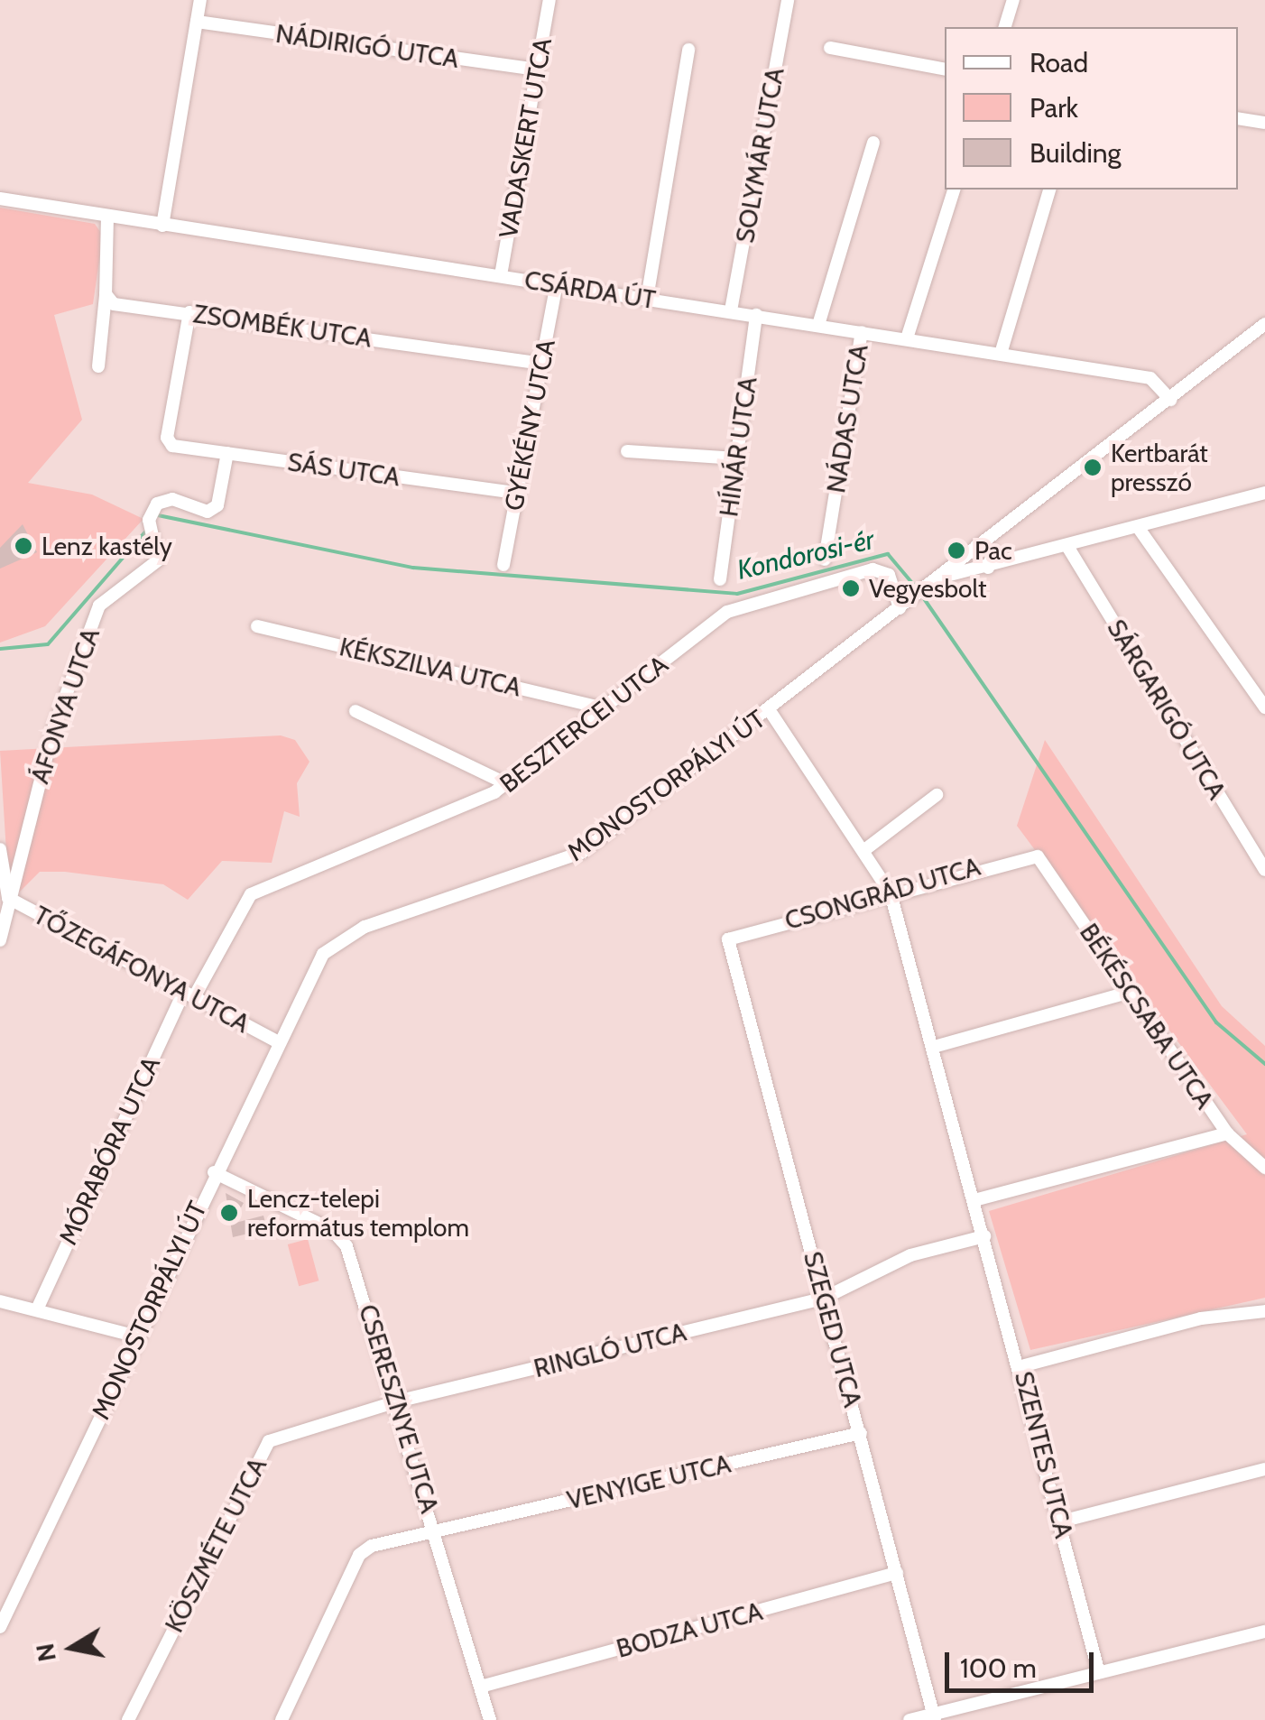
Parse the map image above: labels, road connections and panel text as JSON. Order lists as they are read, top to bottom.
{
  "streets": {
    "street": [
      "NÁDIRIGÓ UTCA",
      "VADASKERT UTCA",
      "SOLYMÁR UTCA",
      "CSÁRDA ÚT",
      "ZSOMBÉK UTCA",
      "NÁDAS UTCA",
      "GYÉKÉNY UTCA",
      "HÍNÁR UTCA",
      "SÁS UTCA",
      "KÉKSZILVA UTCA",
      "ÁFONYA UTCA",
      "SÁRGARIGÓ UTCA",
      "BESZTERCEI UTCA",
      "MONOSTORPÁLYI ÚT",
      "CSONGRÁD UTCA",
      "TŐZEGÁFONYA UTCA",
      "BÉKÉSCSABA UTCA",
      "MÓRABÓRA UTCA",
      "SZEGED UTCA",
      "RINGLÓ UTCA",
      "CSERESZNYE UTCA",
      "SZENTES UTCA",
      "VENYIGE UTCA",
      "KÖSZMÉTE UTCA",
      "BODZA UTCA"
    ]
  },
  "crossings": [
    ["NÁDIRIGÓ UTCA", "VADASKERT UTCA"],
    ["VADASKERT UTCA", "CSÁRDA ÚT"],
    ["SOLYMÁR UTCA", "CSÁRDA ÚT"],
    ["CSÁRDA ÚT", "NÁDAS UTCA"],
    ["CSÁRDA ÚT", "GYÉKÉNY UTCA"],
    ["CSÁRDA ÚT", "HÍNÁR UTCA"],
    ["CSÁRDA ÚT", "MONOSTORPÁLYI ÚT"],
    ["ZSOMBÉK UTCA", "GYÉKÉNY UTCA"],
    ["ZSOMBÉK UTCA", "SÁS UTCA"],
    ["GYÉKÉNY UTCA", "SÁS UTCA"],
    ["SÁS UTCA", "ÁFONYA UTCA"],
    ["KÉKSZILVA UTCA", "BESZTERCEI UTCA"],
    ["ÁFONYA UTCA", "TŐZEGÁFONYA UTCA"],
    ["BESZTERCEI UTCA", "MONOSTORPÁLYI ÚT"],
    ["BESZTERCEI UTCA", "TŐZEGÁFONYA UTCA"],
    ["BESZTERCEI UTCA", "MÓRABÓRA UTCA"],
    ["MONOSTORPÁLYI ÚT", "TŐZEGÁFONYA UTCA"],
    ["MONOSTORPÁLYI ÚT", "CSERESZNYE UTCA"],
    ["MONOSTORPÁLYI ÚT", "SZENTES UTCA"],
    ["CSONGRÁD UTCA", "BÉKÉSCSABA UTCA"],
    ["CSONGRÁD UTCA", "SZEGED UTCA"],
    ["CSONGRÁD UTCA", "SZENTES UTCA"],
    ["TŐZEGÁFONYA UTCA", "MÓRABÓRA UTCA"],
    ["SZEGED UTCA", "RINGLÓ UTCA"],
    ["SZEGED UTCA", "VENYIGE UTCA"],
    ["SZEGED UTCA", "BODZA UTCA"],
    ["RINGLÓ UTCA", "CSERESZNYE UTCA"],
    ["RINGLÓ UTCA", "KÖSZMÉTE UTCA"],
    ["CSERESZNYE UTCA", "VENYIGE UTCA"],
    ["CSERESZNYE UTCA", "KÖSZMÉTE UTCA"],
    ["CSERESZNYE UTCA", "BODZA UTCA"]
  ],
  "water": ["Kondorosi-ér"],
  "places": [
    "Kertbarát presszó",
    "Lenz kastély",
    "Pac",
    "Vegyesbolt",
    "Lencz-telepi református templom"
  ],
  "legend": ["Road", "Park", "Building"],
  "scale_bar": "100 m",
  "north": "left"
}
